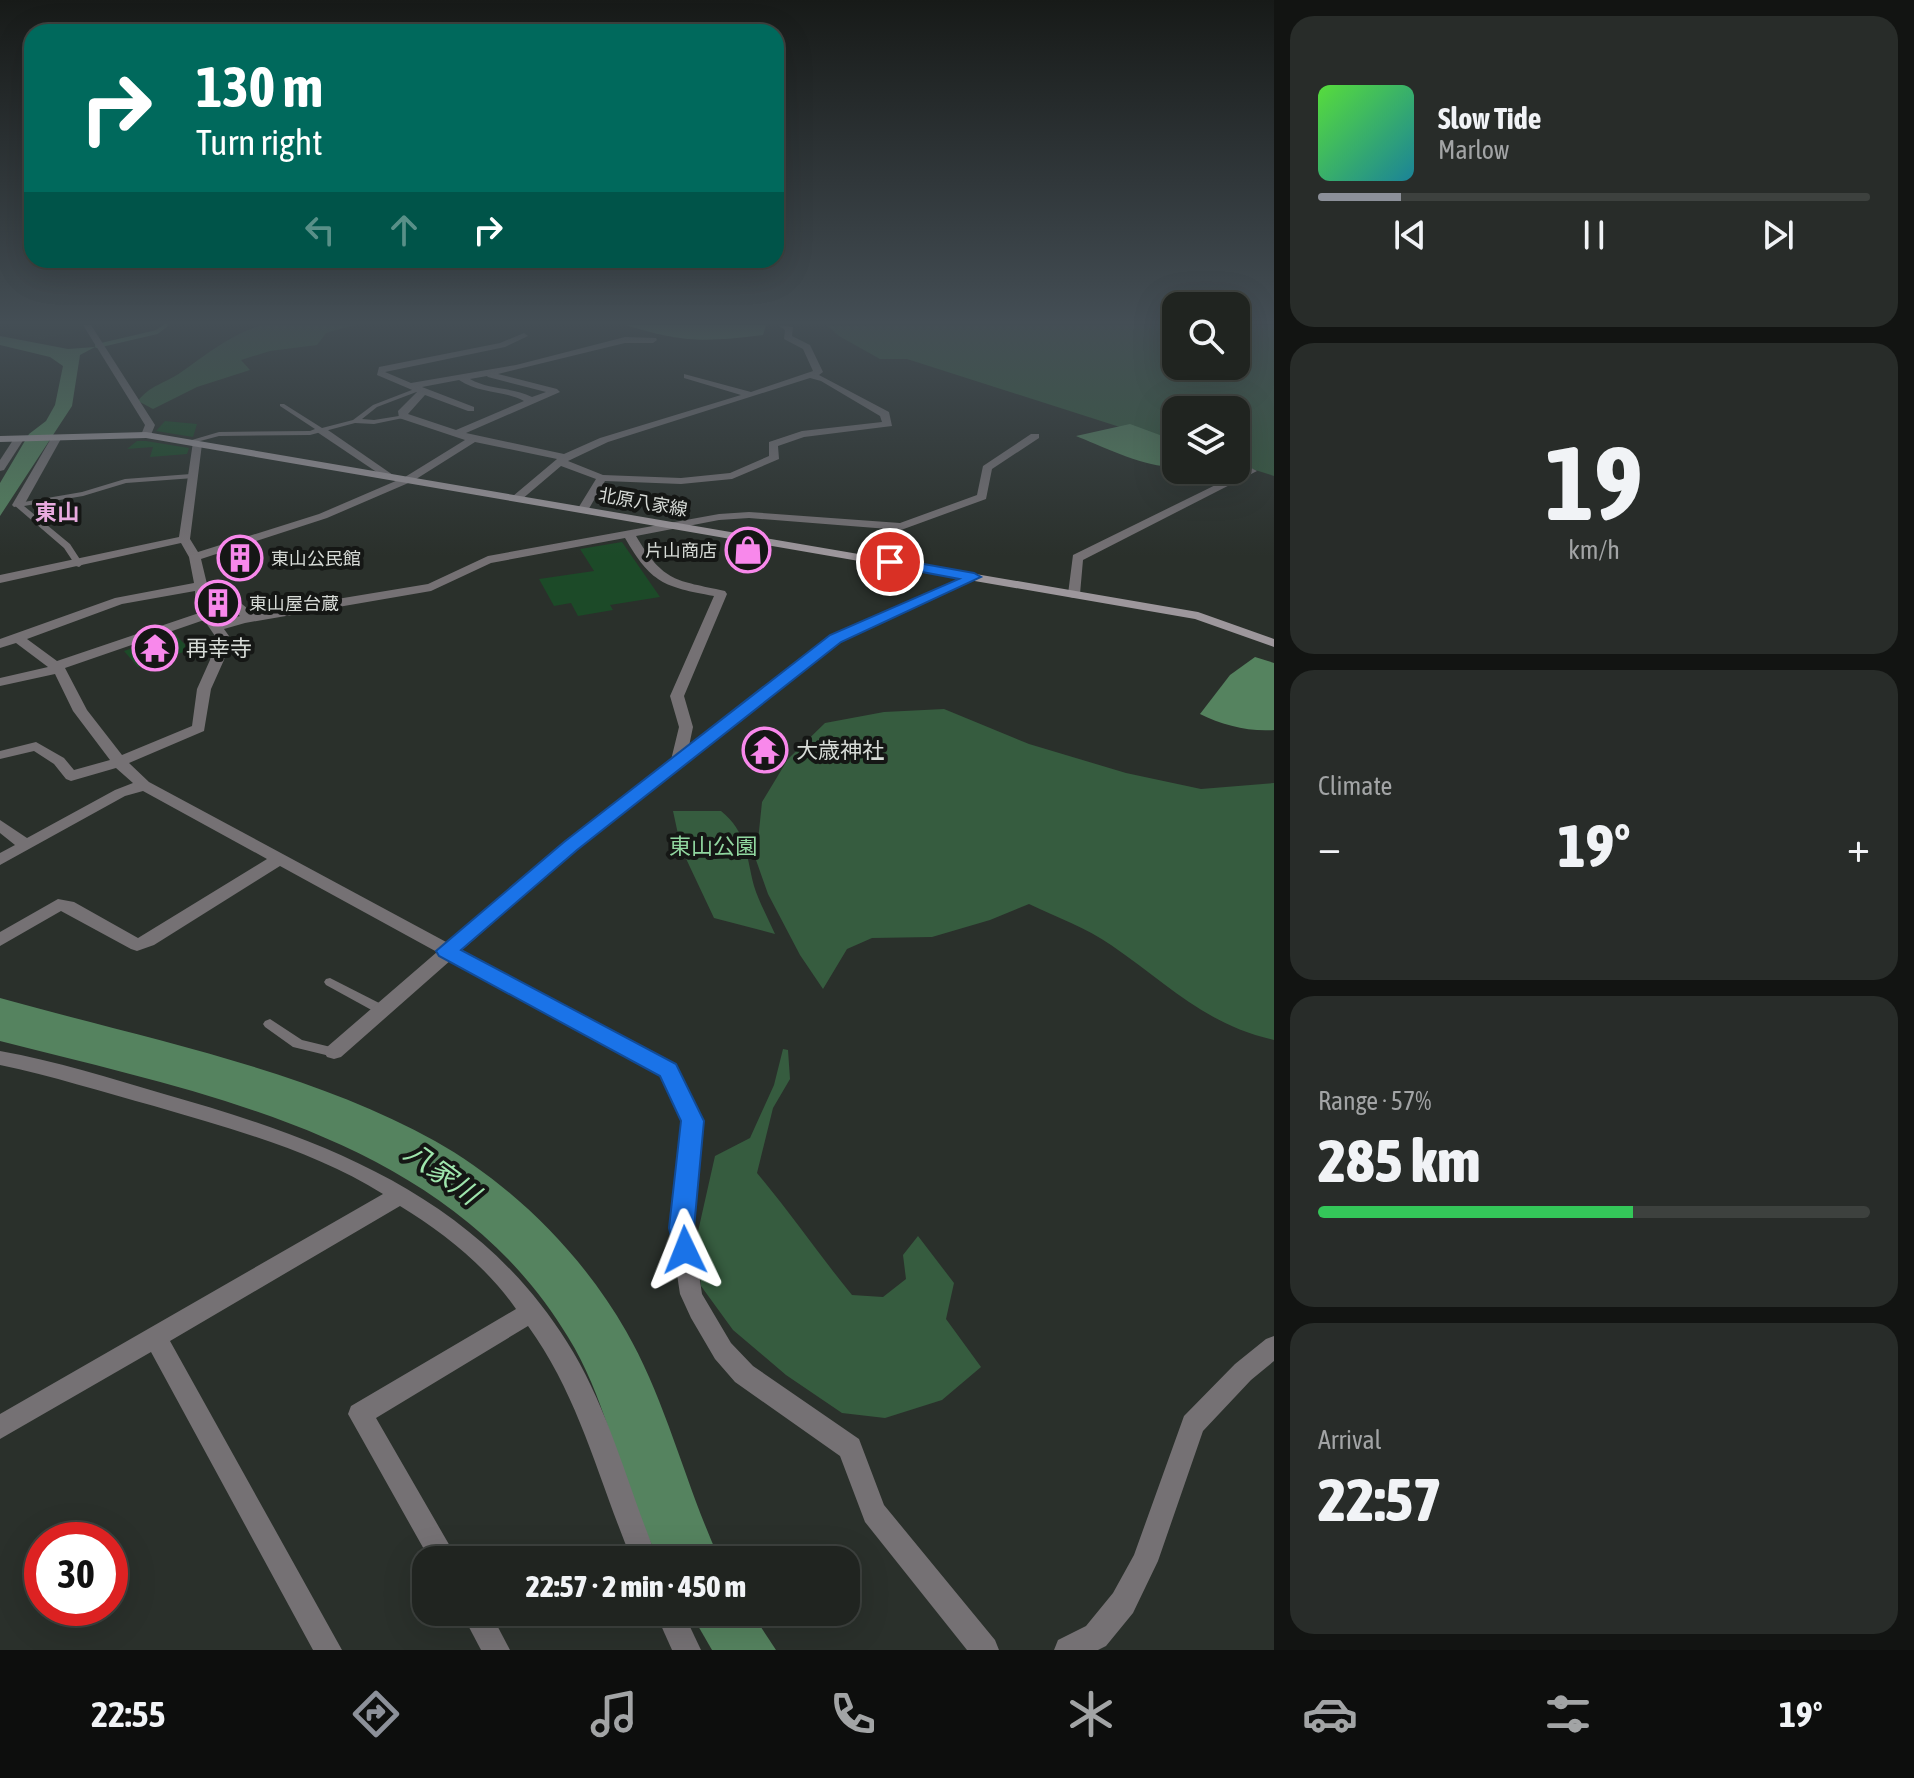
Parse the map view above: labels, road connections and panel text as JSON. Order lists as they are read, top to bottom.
{
  "streets": {
    "main road": ["北原八家線"]
  },
  "districts": ["東山"],
  "water": ["八家川"],
  "parks": ["東山公園"],
  "places": {
    "shop": ["片山商店"],
    "building": ["東山公民館", "東山屋台蔵"],
    "temple": ["再幸寺", "大歳神社"]
  },
  "page": {
    "turn": ["130 m", "Turn right"],
    "song": ["Slow Tide", "Marlow"],
    "tile": [
      ["19", "km/h"],
      "Climate",
      ["Range · 57%", "285 km"],
      ["Arrival", "22:57"]
    ],
    "heat": ["−", "19°", "+"],
    "limit": "30",
    "trip": "22:57 · 2 min · 450 m",
    "tabs": ["22:55", "19°"]
  }
}
